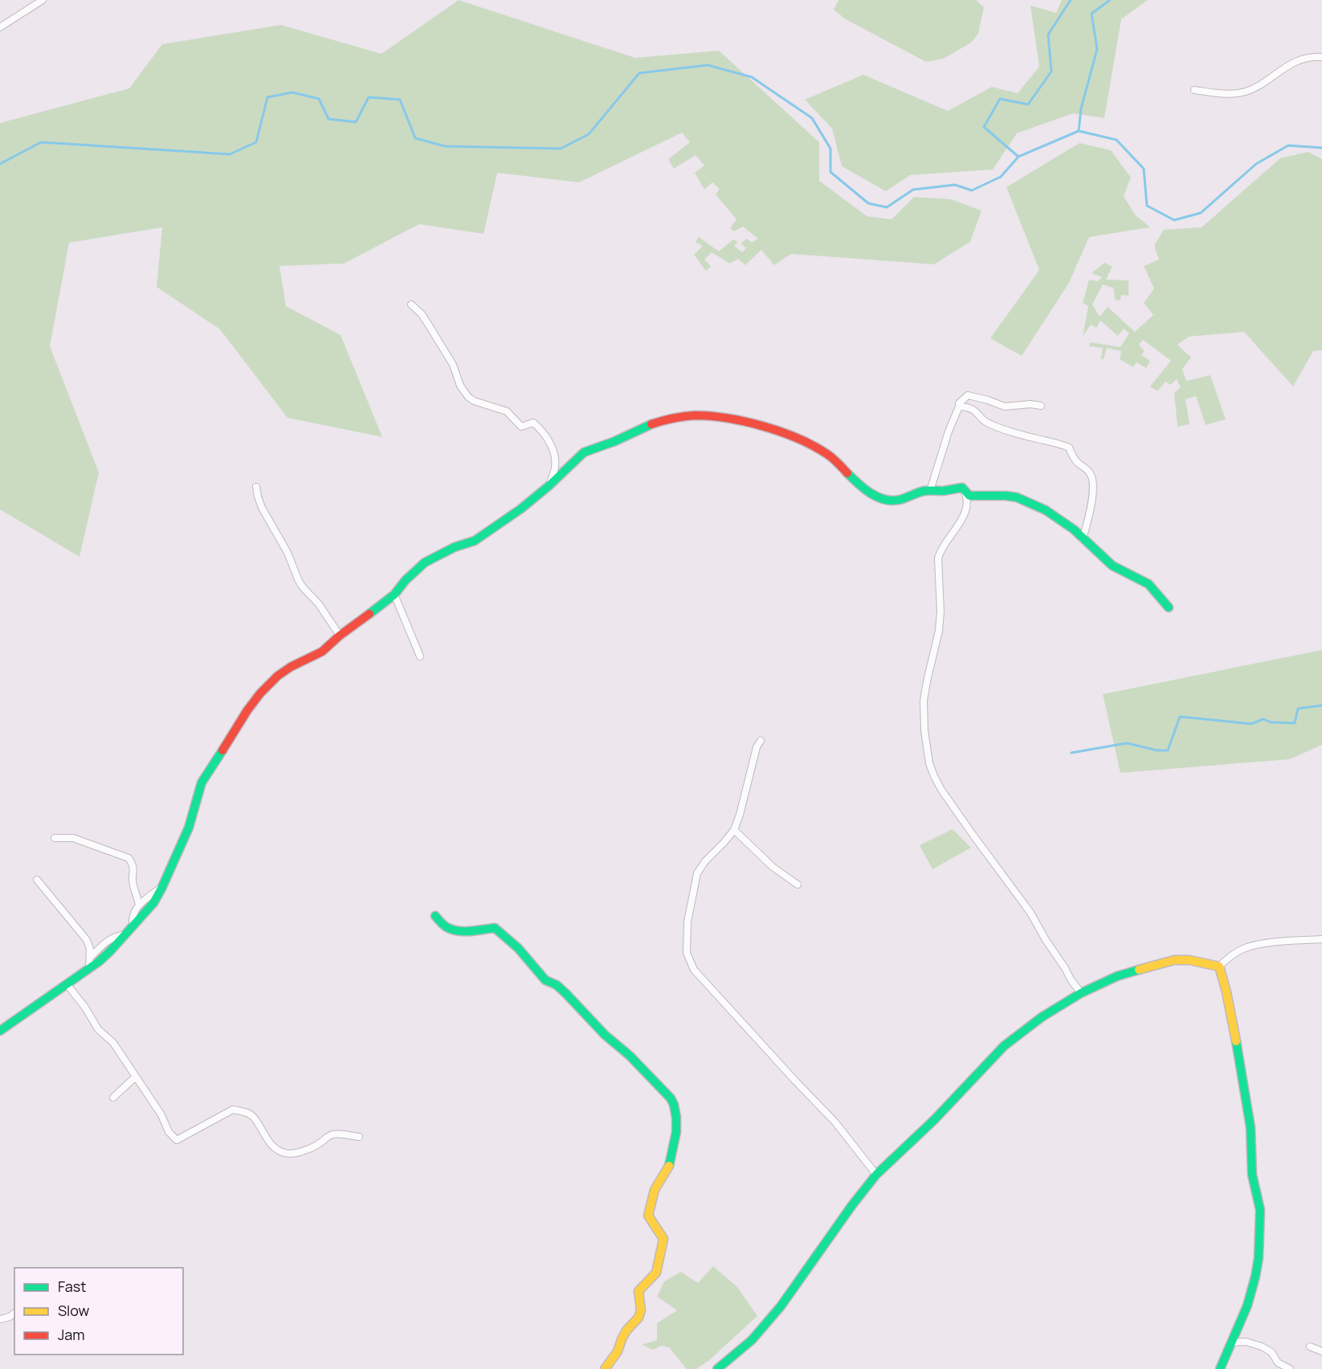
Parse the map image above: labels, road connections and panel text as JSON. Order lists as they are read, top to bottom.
{
  "legend": ["Fast", "Slow", "Jam"]
}
